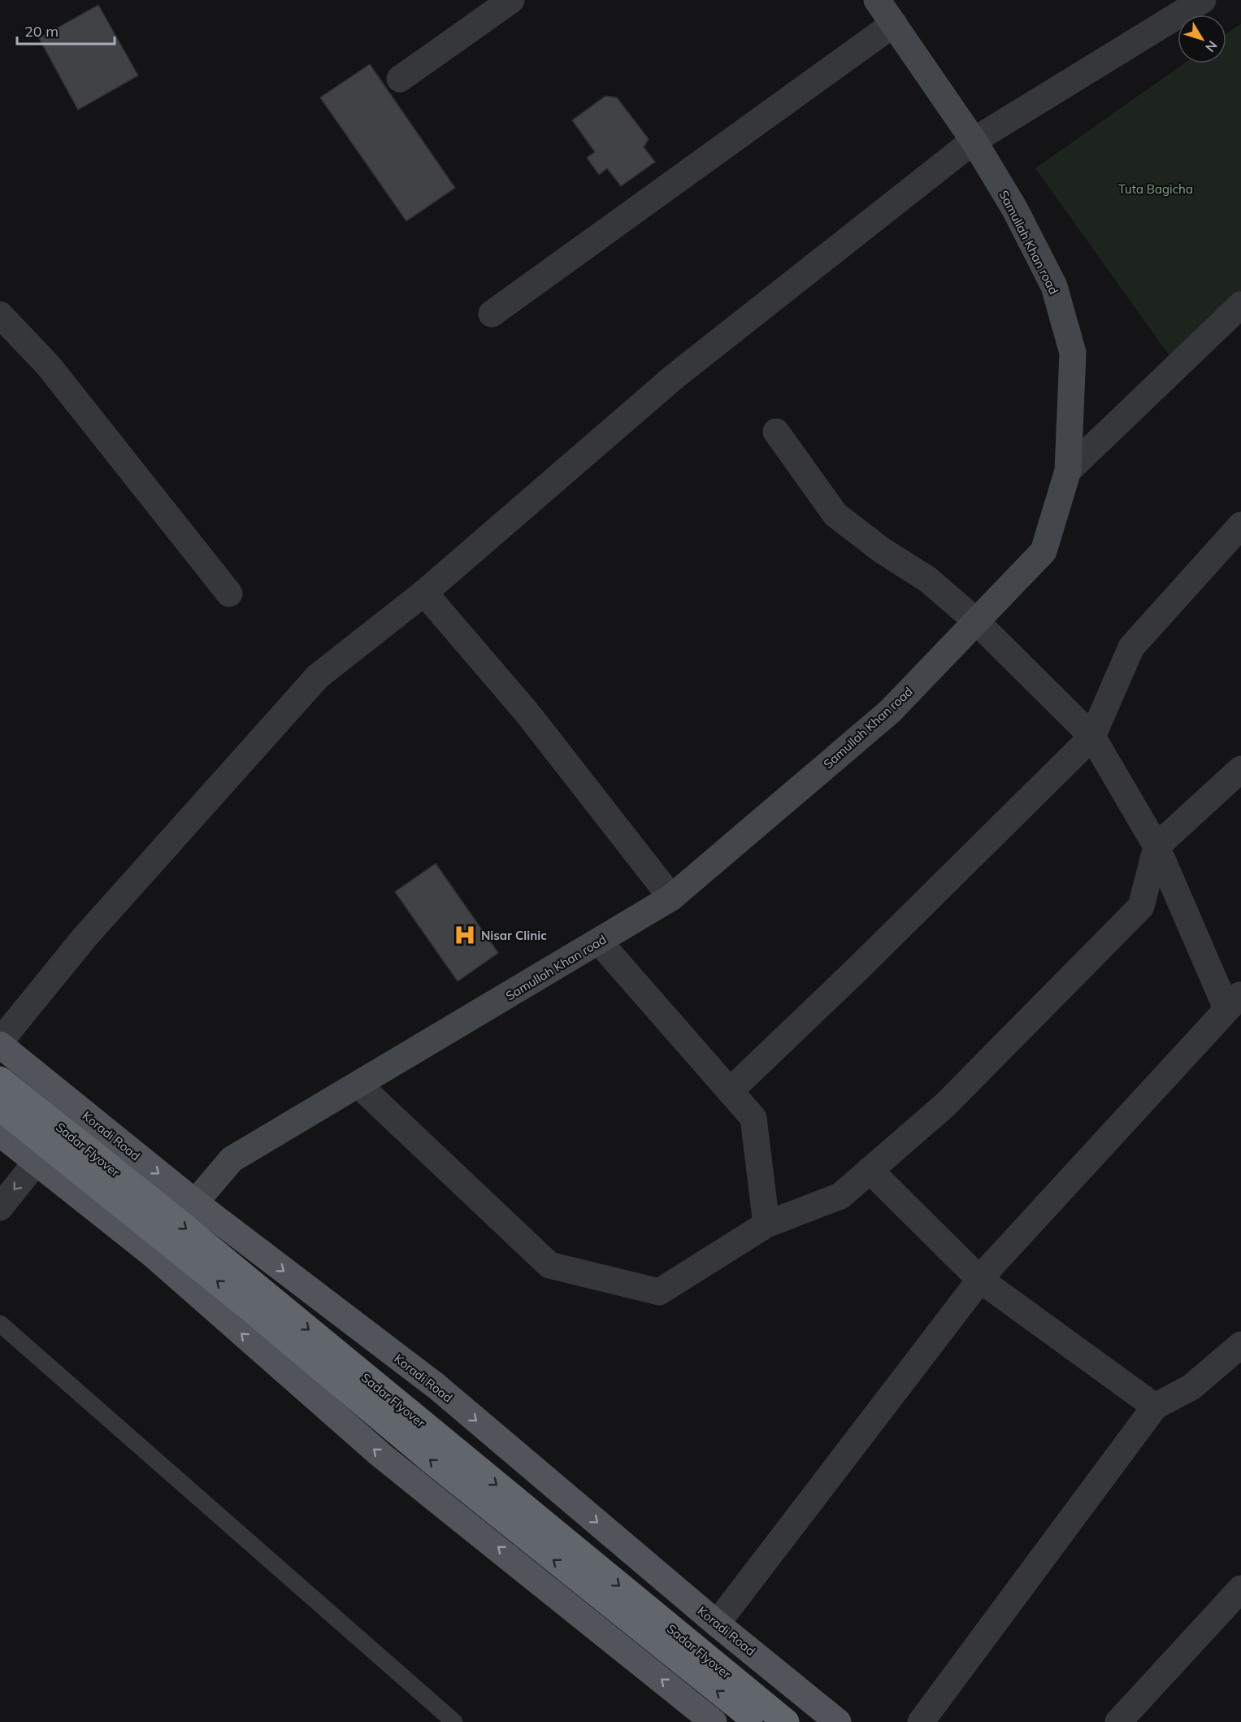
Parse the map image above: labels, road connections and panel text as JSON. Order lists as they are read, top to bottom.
{
  "streets": {
    "highway": ["Sadar Flyover"],
    "main road": ["Koradi Road"],
    "street": ["Samullah Khan road"]
  },
  "crossings": [
    ["Samullah Khan road", "Koradi Road"]
  ],
  "parks": ["Tuta Bagicha"],
  "places": {
    "hospital": ["Nisar Clinic"]
  },
  "scale_bar": "20 m",
  "north": "bottom right"
}
